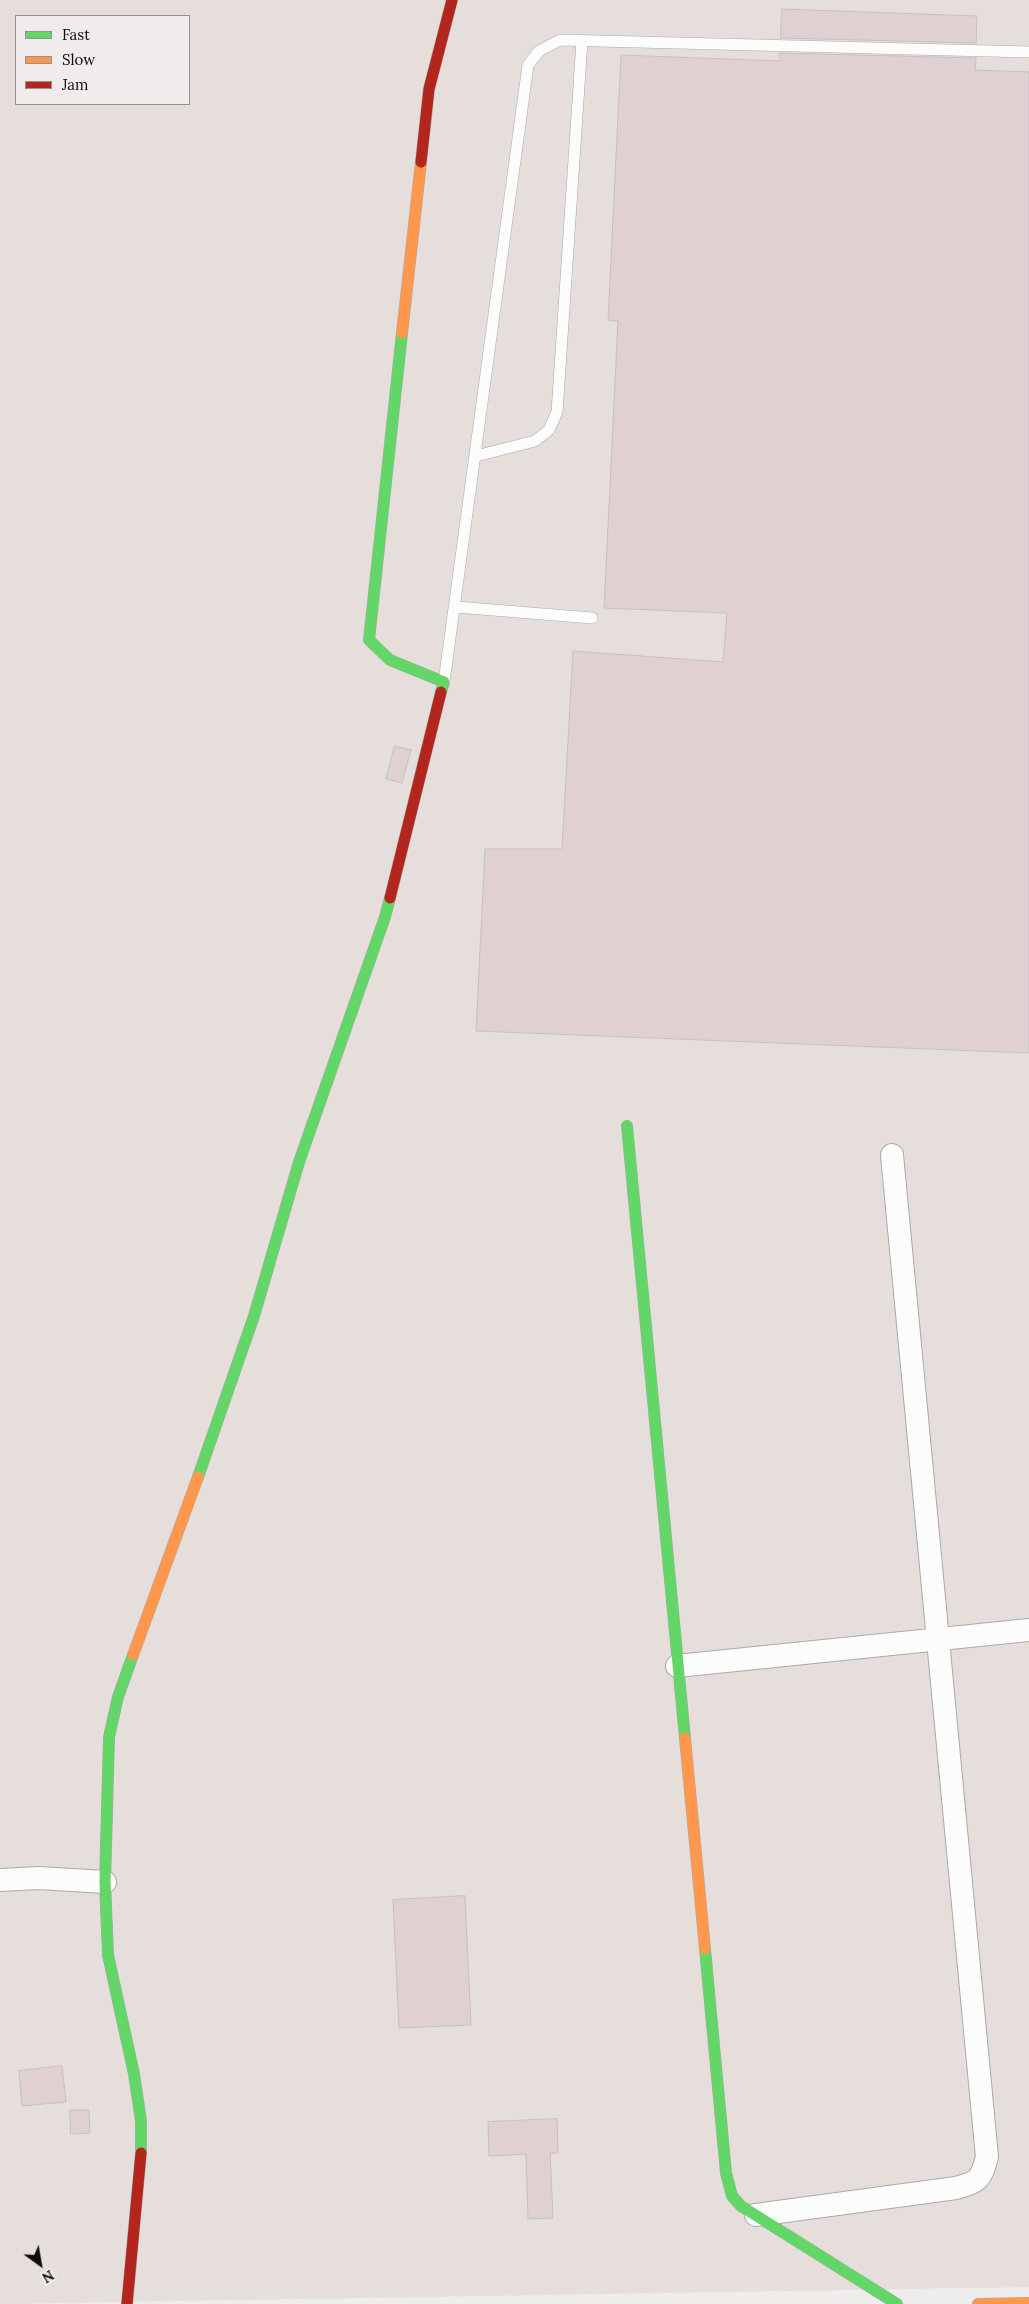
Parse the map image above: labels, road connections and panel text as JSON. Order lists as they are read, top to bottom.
{
  "legend": ["Fast", "Slow", "Jam"],
  "north": "bottom right"
}
